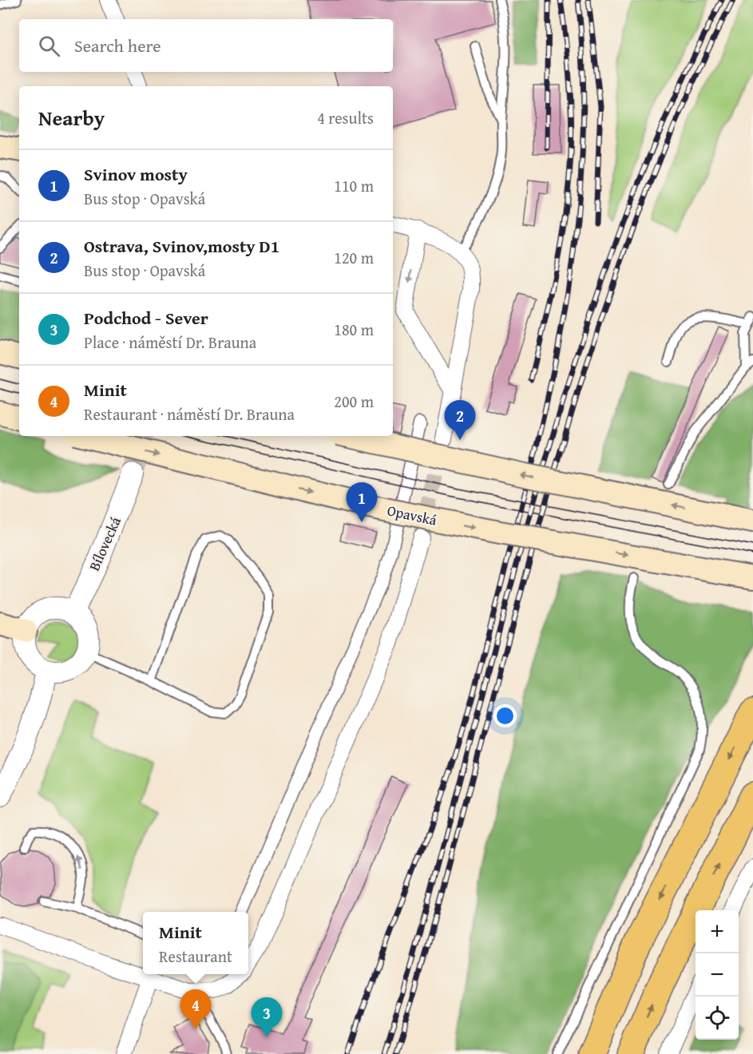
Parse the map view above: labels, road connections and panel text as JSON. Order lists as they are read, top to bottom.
{
  "streets": {
    "main road": ["Opavská"],
    "street": ["Bílovecká"]
  },
  "page": {
    "search": "Search here",
    "heading": ["Nearby", "4 results"],
    "list": [
      {
        "mark": "1",
        "name": "Svinov mosty",
        "note": "Bus stop · Opavská",
        "value": "110 m"
      },
      {
        "mark": "2",
        "name": "Ostrava, Svinov,mosty D1",
        "note": "Bus stop · Opavská",
        "value": "120 m"
      },
      {
        "mark": "3",
        "name": "Podchod - Sever",
        "note": "Place · náměstí Dr. Brauna",
        "value": "180 m"
      },
      {
        "mark": "4",
        "name": "Minit",
        "note": "Restaurant · náměstí Dr. Brauna",
        "value": "200 m"
      }
    ],
    "pins": [
      "2",
      "1",
      "4",
      "3"
    ],
    "map_buttons": ["+", "−"],
    "popup": ["Minit", "Restaurant"]
  }
}
